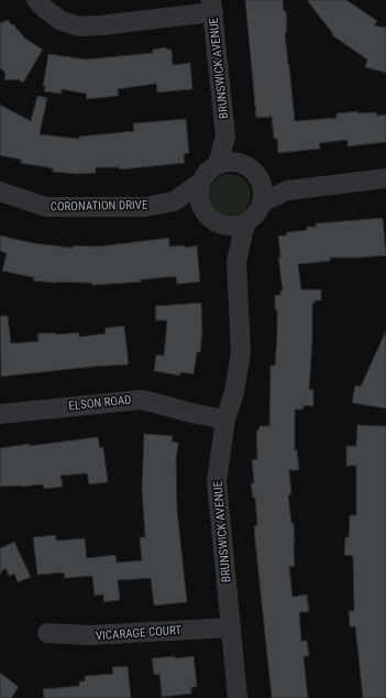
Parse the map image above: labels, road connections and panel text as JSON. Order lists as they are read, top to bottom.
{
  "streets": {
    "street": [
      "BRUNSWICK AVENUE",
      "CORONATION DRIVE",
      "ELSON ROAD",
      "VICARAGE COURT"
    ]
  },
  "crossings": [
    ["BRUNSWICK AVENUE", "CORONATION DRIVE"],
    ["BRUNSWICK AVENUE", "ELSON ROAD"],
    ["BRUNSWICK AVENUE", "VICARAGE COURT"]
  ]
}
